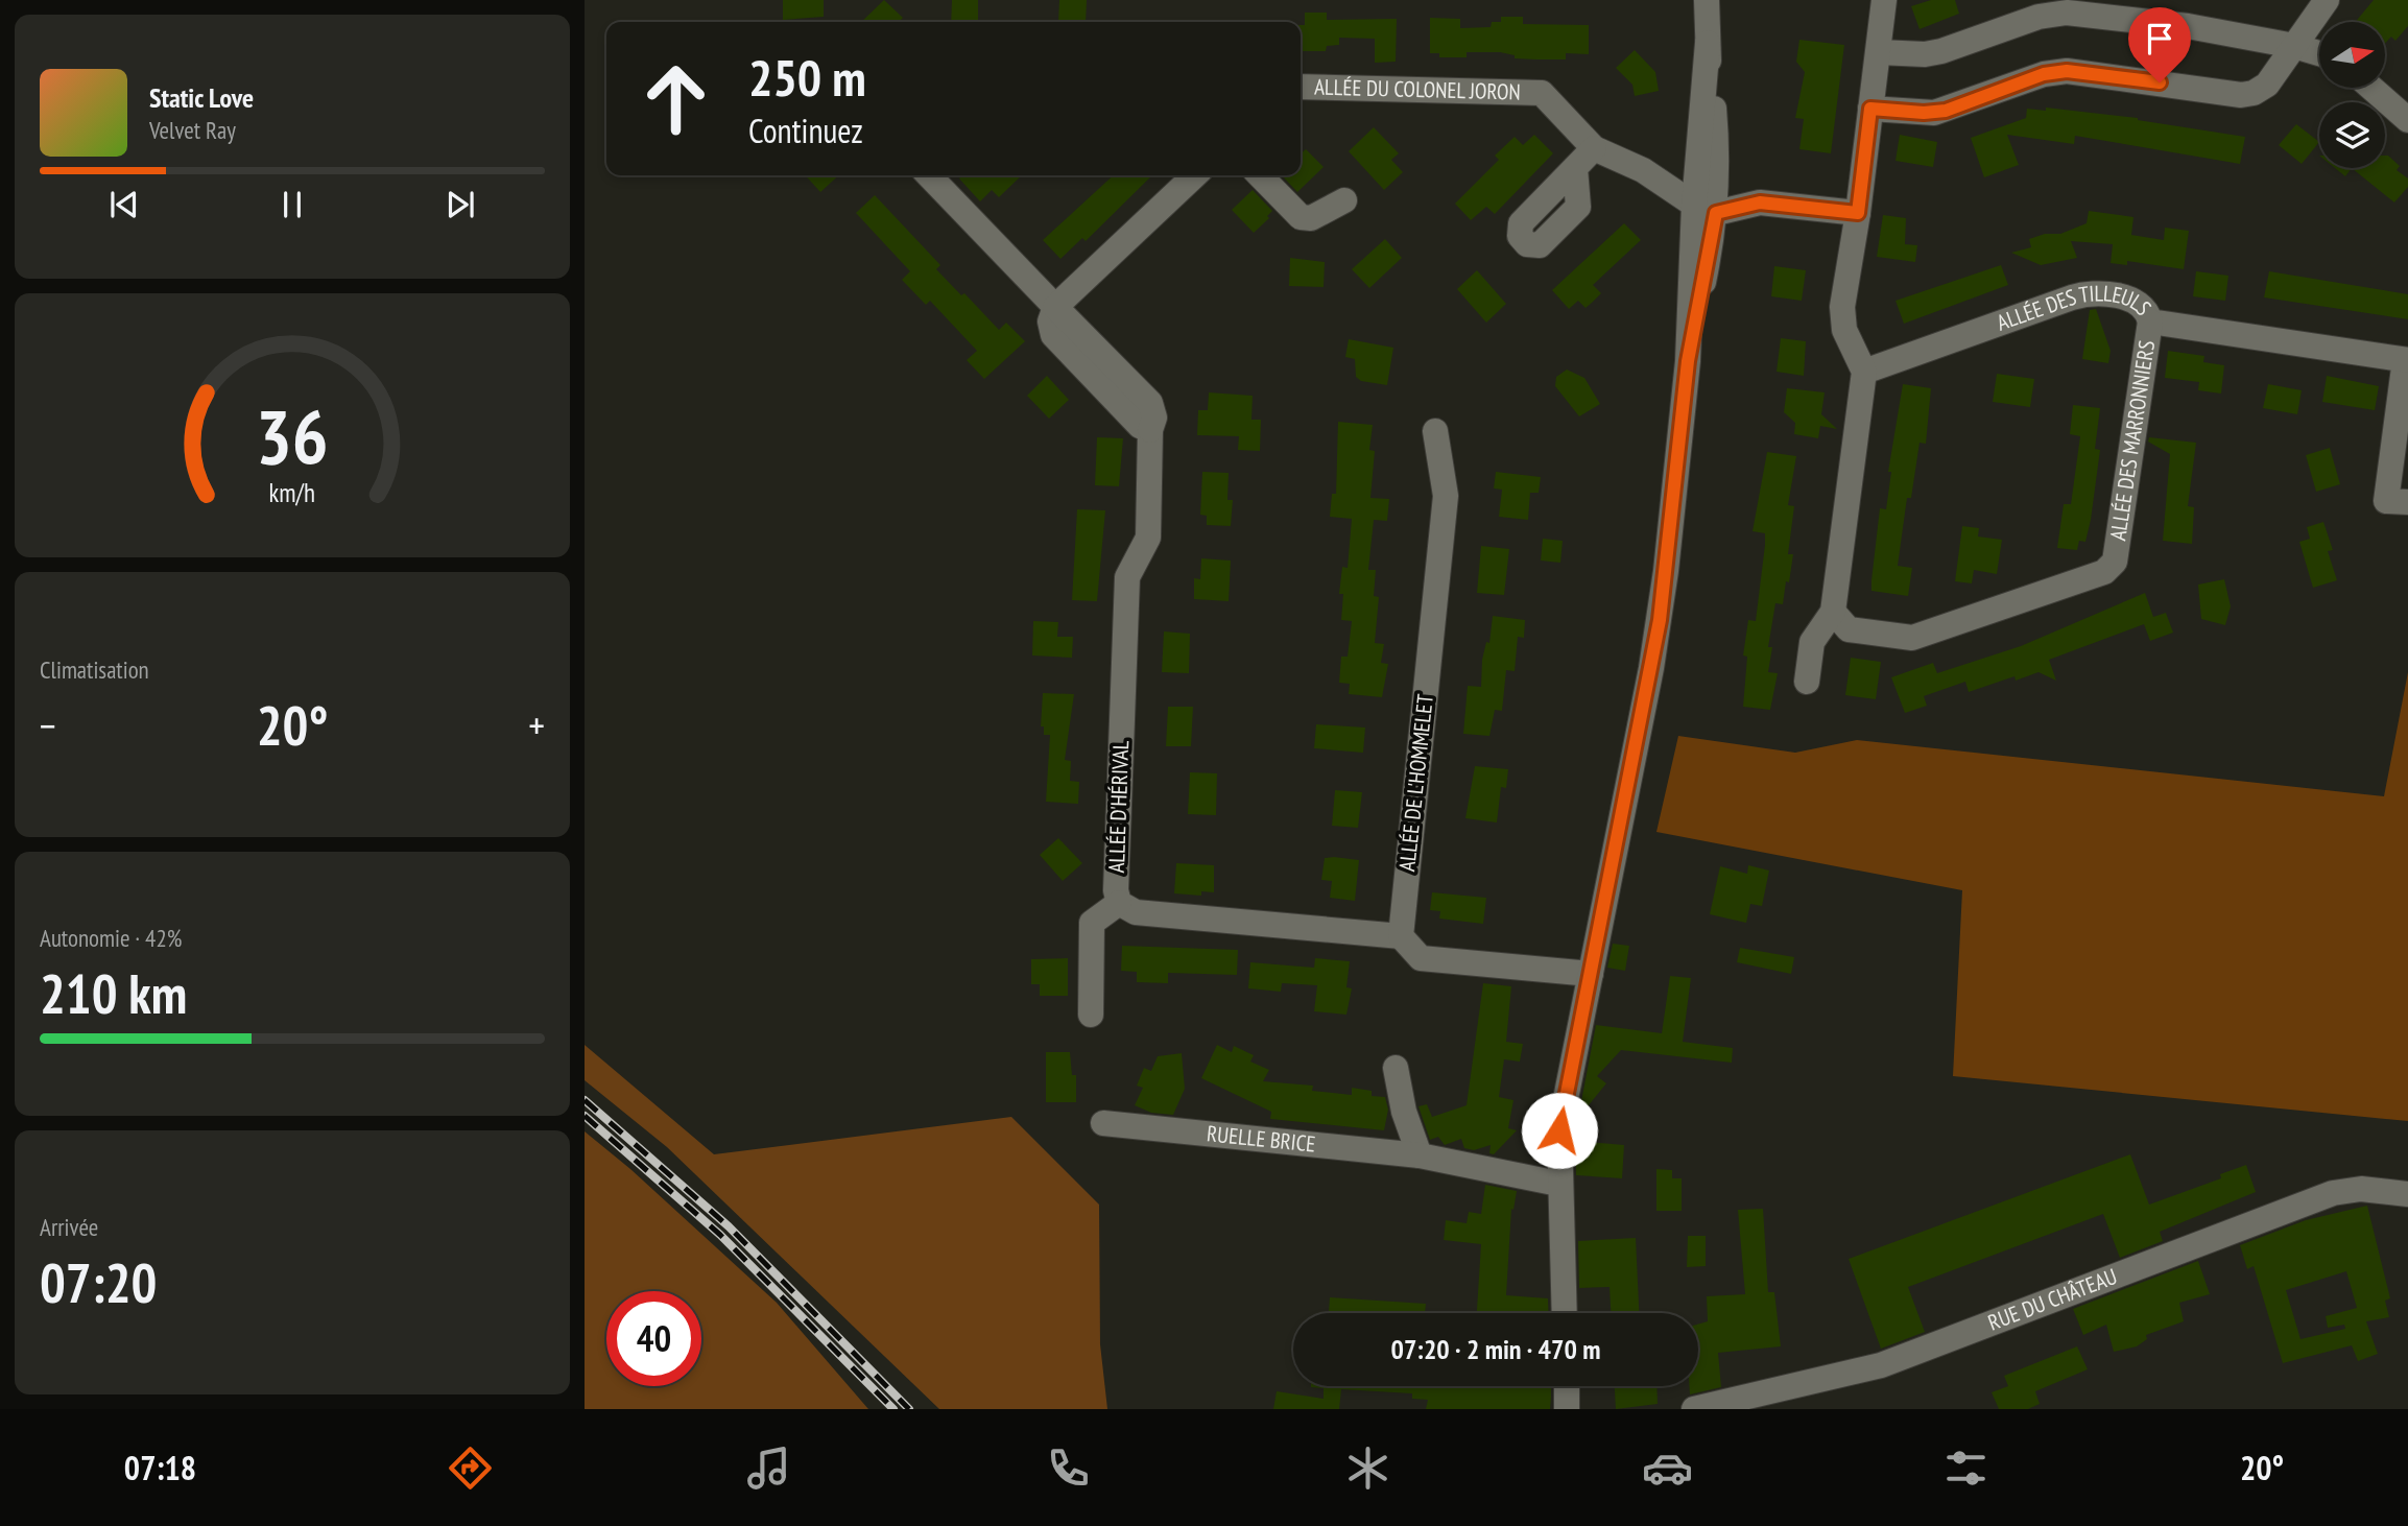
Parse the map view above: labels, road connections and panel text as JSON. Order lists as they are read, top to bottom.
{
  "streets": {
    "street": [
      "ALLÉE DU COLONEL JORON",
      "ALLÉE DES TILLEULS",
      "ALLÉE DES MARRONNIERS",
      "ALLÉE DE L'HOMMELET",
      "ALLÉE D'HÉRIVAL",
      "RUELLE BRICE",
      "RUE DU CHÂTEAU"
    ]
  },
  "crossings": [
    ["ALLÉE DES TILLEULS", "ALLÉE DES MARRONNIERS"],
    ["ALLÉE DE L'HOMMELET", "ALLÉE D'HÉRIVAL"]
  ],
  "north": "right",
  "page": {
    "turn": ["250 m", "Continuez"],
    "song": ["Static Love", "Velvet Ray"],
    "tile": [
      "Climatisation",
      ["Autonomie · 42%", "210 km"],
      ["Arrivée", "07:20"]
    ],
    "heat": ["−", "20°", "+"],
    "limit": "40",
    "trip": "07:20 · 2 min · 470 m",
    "tabs": ["07:18", "20°"],
    "gauge": ["36", "km/h"]
  }
}
